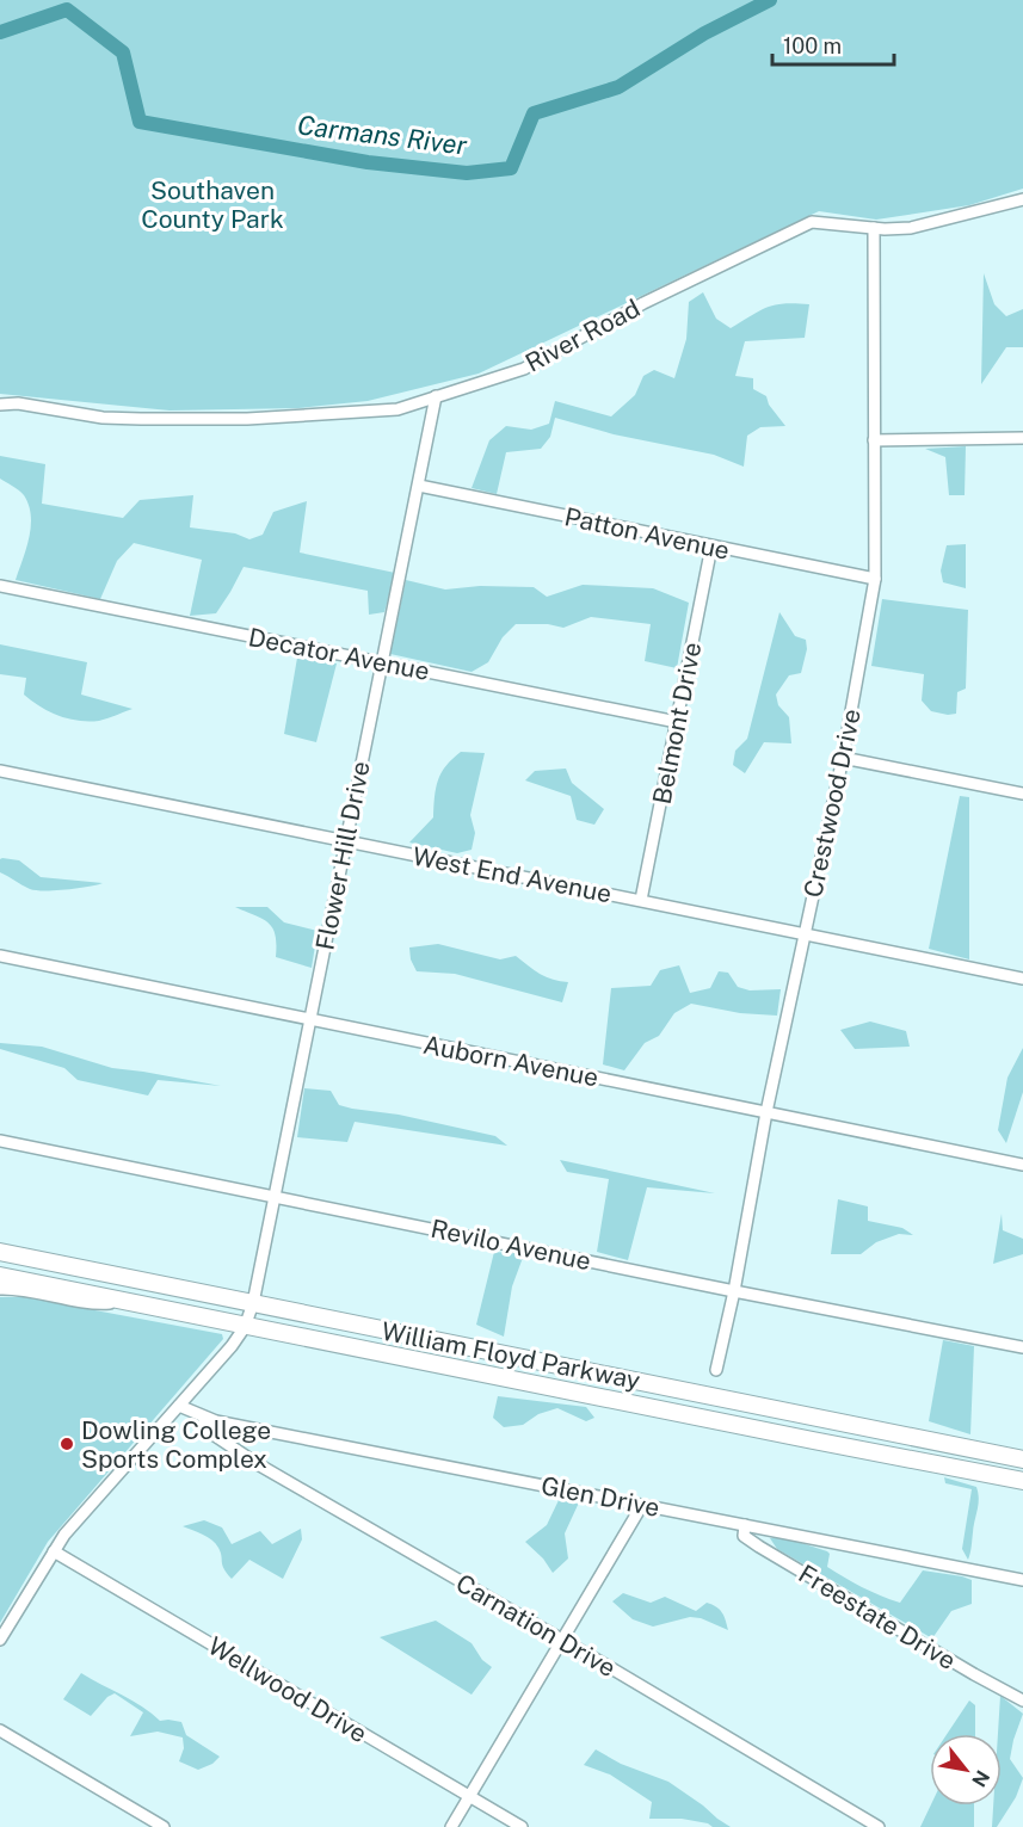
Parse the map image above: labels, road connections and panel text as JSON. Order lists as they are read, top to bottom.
{
  "streets": {
    "highway": ["William Floyd Parkway"],
    "street": [
      "River Road",
      "Patton Avenue",
      "Decator Avenue",
      "Belmont Drive",
      "Crestwood Drive",
      "Flower Hill Drive",
      "West End Avenue",
      "Auborn Avenue",
      "Revilo Avenue",
      "Glen Drive",
      "Freestate Drive",
      "Carnation Drive",
      "Wellwood Drive"
    ]
  },
  "crossings": [
    ["River Road", "Crestwood Drive"],
    ["River Road", "Flower Hill Drive"],
    ["Patton Avenue", "Belmont Drive"],
    ["Patton Avenue", "Crestwood Drive"],
    ["Patton Avenue", "Flower Hill Drive"],
    ["Decator Avenue", "Belmont Drive"],
    ["Decator Avenue", "Flower Hill Drive"],
    ["Belmont Drive", "West End Avenue"],
    ["Crestwood Drive", "West End Avenue"],
    ["Crestwood Drive", "Auborn Avenue"],
    ["Crestwood Drive", "Revilo Avenue"],
    ["Flower Hill Drive", "West End Avenue"],
    ["Flower Hill Drive", "Auborn Avenue"],
    ["Flower Hill Drive", "Revilo Avenue"],
    ["Flower Hill Drive", "William Floyd Parkway"],
    ["Glen Drive", "Freestate Drive"],
    ["Glen Drive", "Carnation Drive"]
  ],
  "water": ["Carmans River"],
  "parks": ["Southaven County Park"],
  "places": ["Dowling College Sports Complex"],
  "scale_bar": "100 m",
  "north": "bottom right"
}
